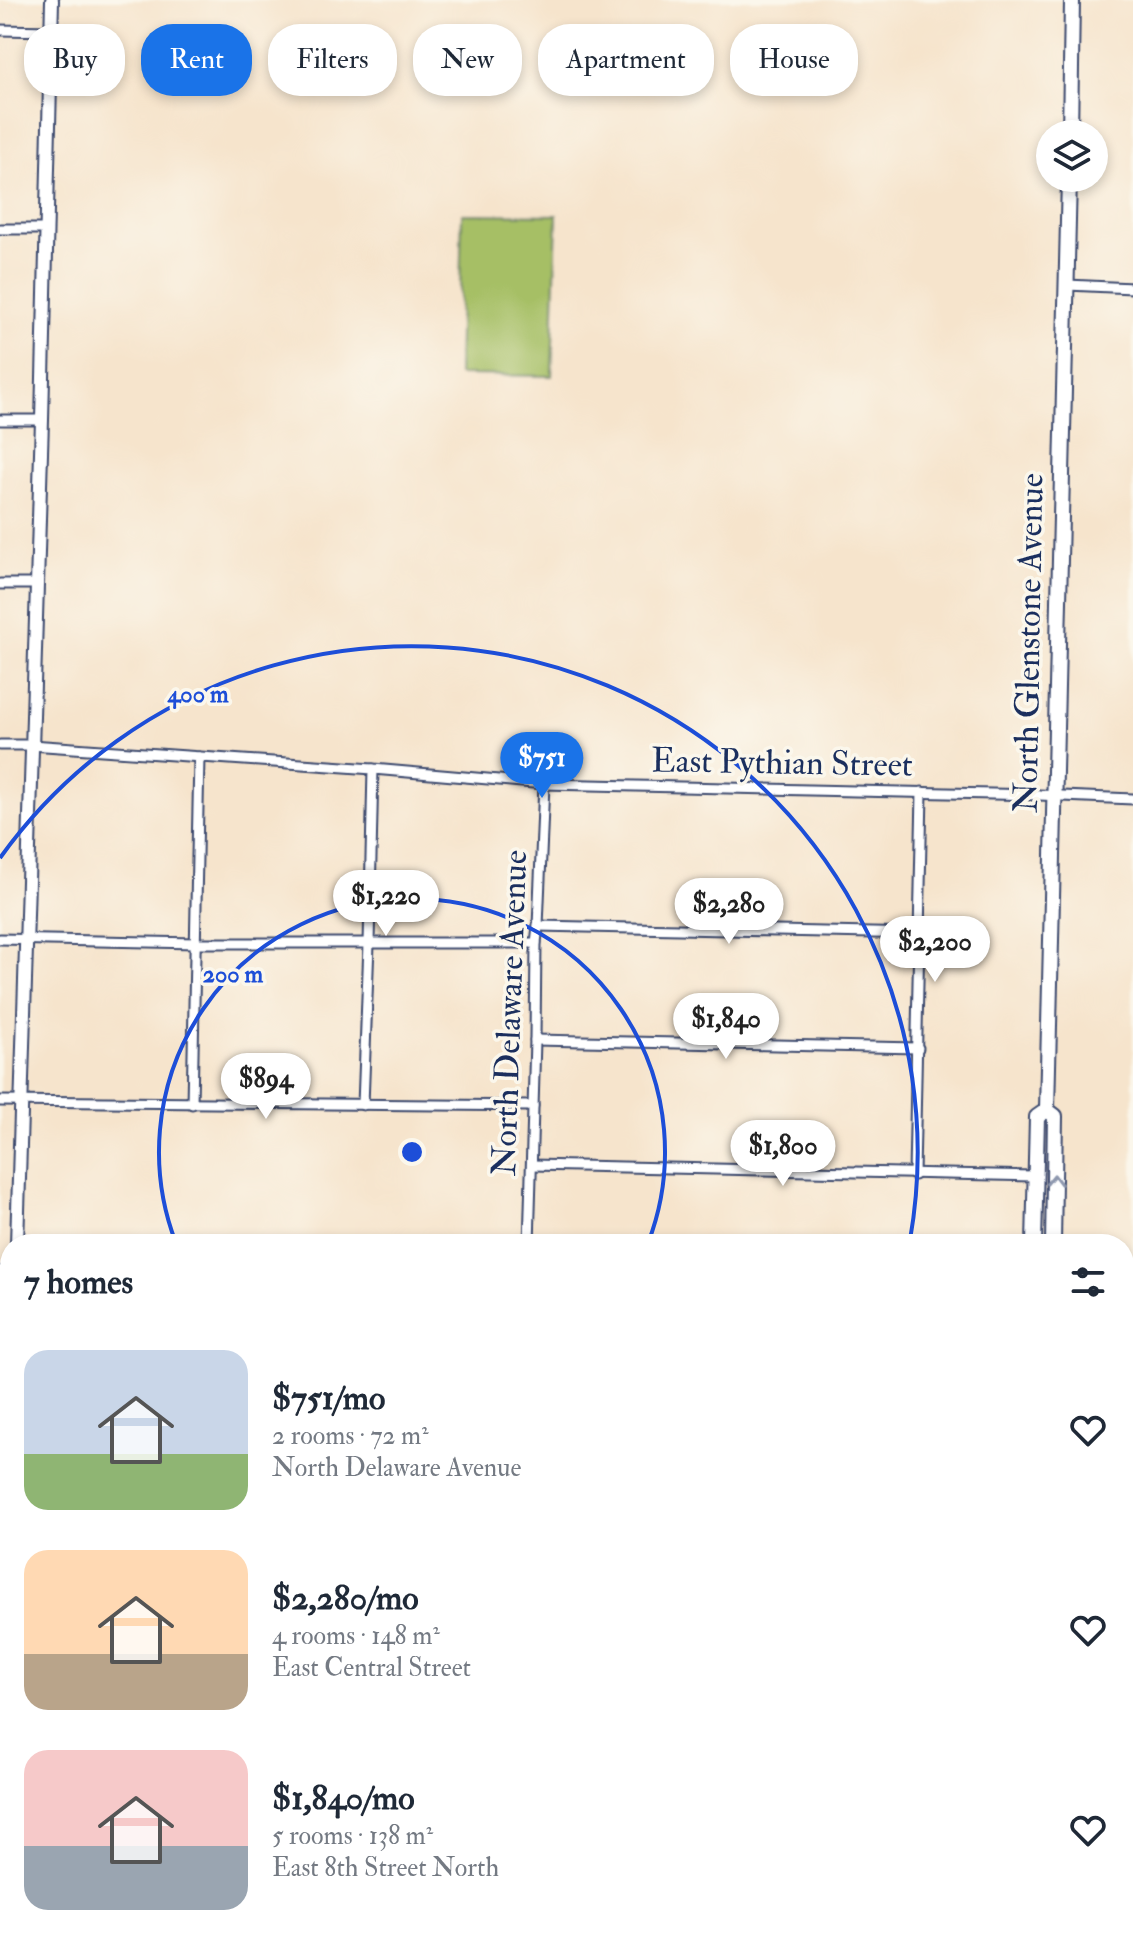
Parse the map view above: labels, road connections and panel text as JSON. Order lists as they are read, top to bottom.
{
  "streets": {
    "main road": ["North Glenstone Avenue"],
    "street": ["East Pythian Street", "North Delaware Avenue"]
  },
  "crossings": [
    ["North Glenstone Avenue", "East Pythian Street"],
    ["East Pythian Street", "North Delaware Avenue"]
  ],
  "page": {
    "chip": [
      "Buy",
      "Rent",
      "Filters",
      "New",
      "Apartment",
      "House"
    ],
    "price": [
      "$751",
      "$1,220",
      "$2,280",
      "$2,200",
      "$1,840",
      "$894",
      "$1,800"
    ],
    "heading": "7 homes",
    "list": [
      {
        "name": "$751/mo",
        "note": "2 rooms · 72 m² · North Delaware Avenue"
      },
      {
        "name": "$2,280/mo",
        "note": "4 rooms · 148 m² · East Central Street"
      },
      {
        "name": "$1,840/mo",
        "note": "5 rooms · 138 m² · East 8th Street North"
      }
    ]
  },
  "rings": ["400 m", "200 m"]
}
